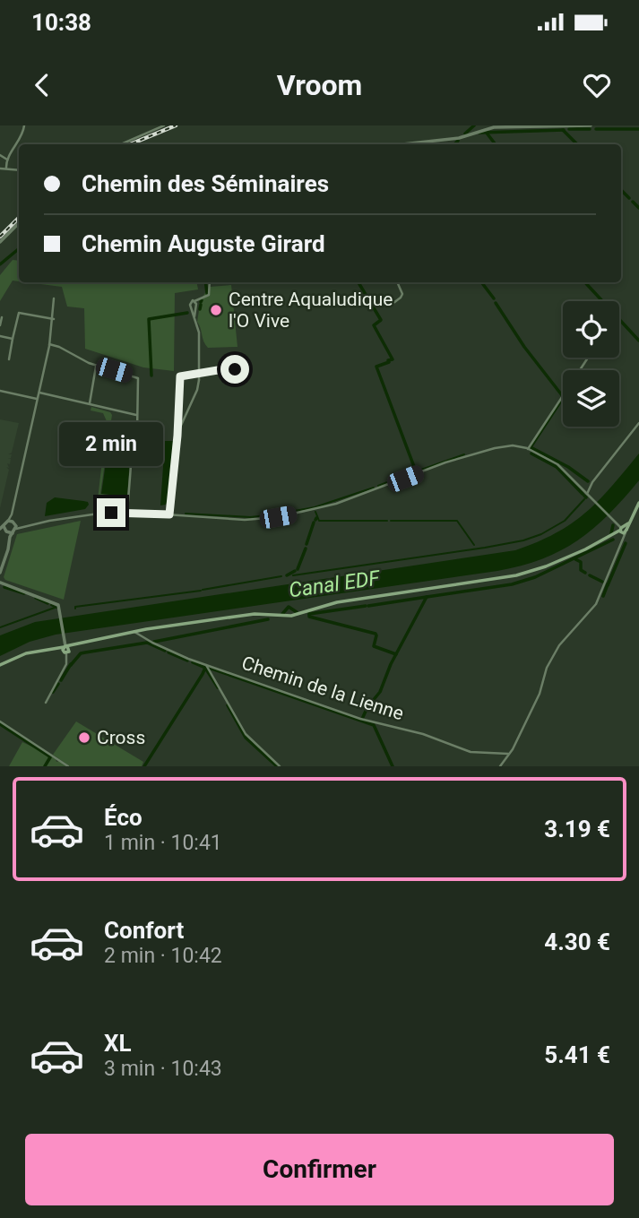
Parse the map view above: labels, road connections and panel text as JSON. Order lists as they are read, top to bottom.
{
  "streets": {
    "street": ["Chemin de la Lienne"]
  },
  "water": ["Canal EDF"],
  "places": ["Centre Aqualudique l'O Vive", "Cross"],
  "page": {
    "status": "10:38",
    "header": "Vroom",
    "banner": ["Chemin des Séminaires", "Chemin Auguste Girard"],
    "bubble": "2 min",
    "list": [
      {
        "name": "Éco",
        "note": "1 min · 10:41",
        "value": "3.19 €"
      },
      {
        "name": "Confort",
        "note": "2 min · 10:42",
        "value": "4.30 €"
      },
      {
        "name": "XL",
        "note": "3 min · 10:43",
        "value": "5.41 €"
      }
    ],
    "buttons": "Confirmer"
  }
}
